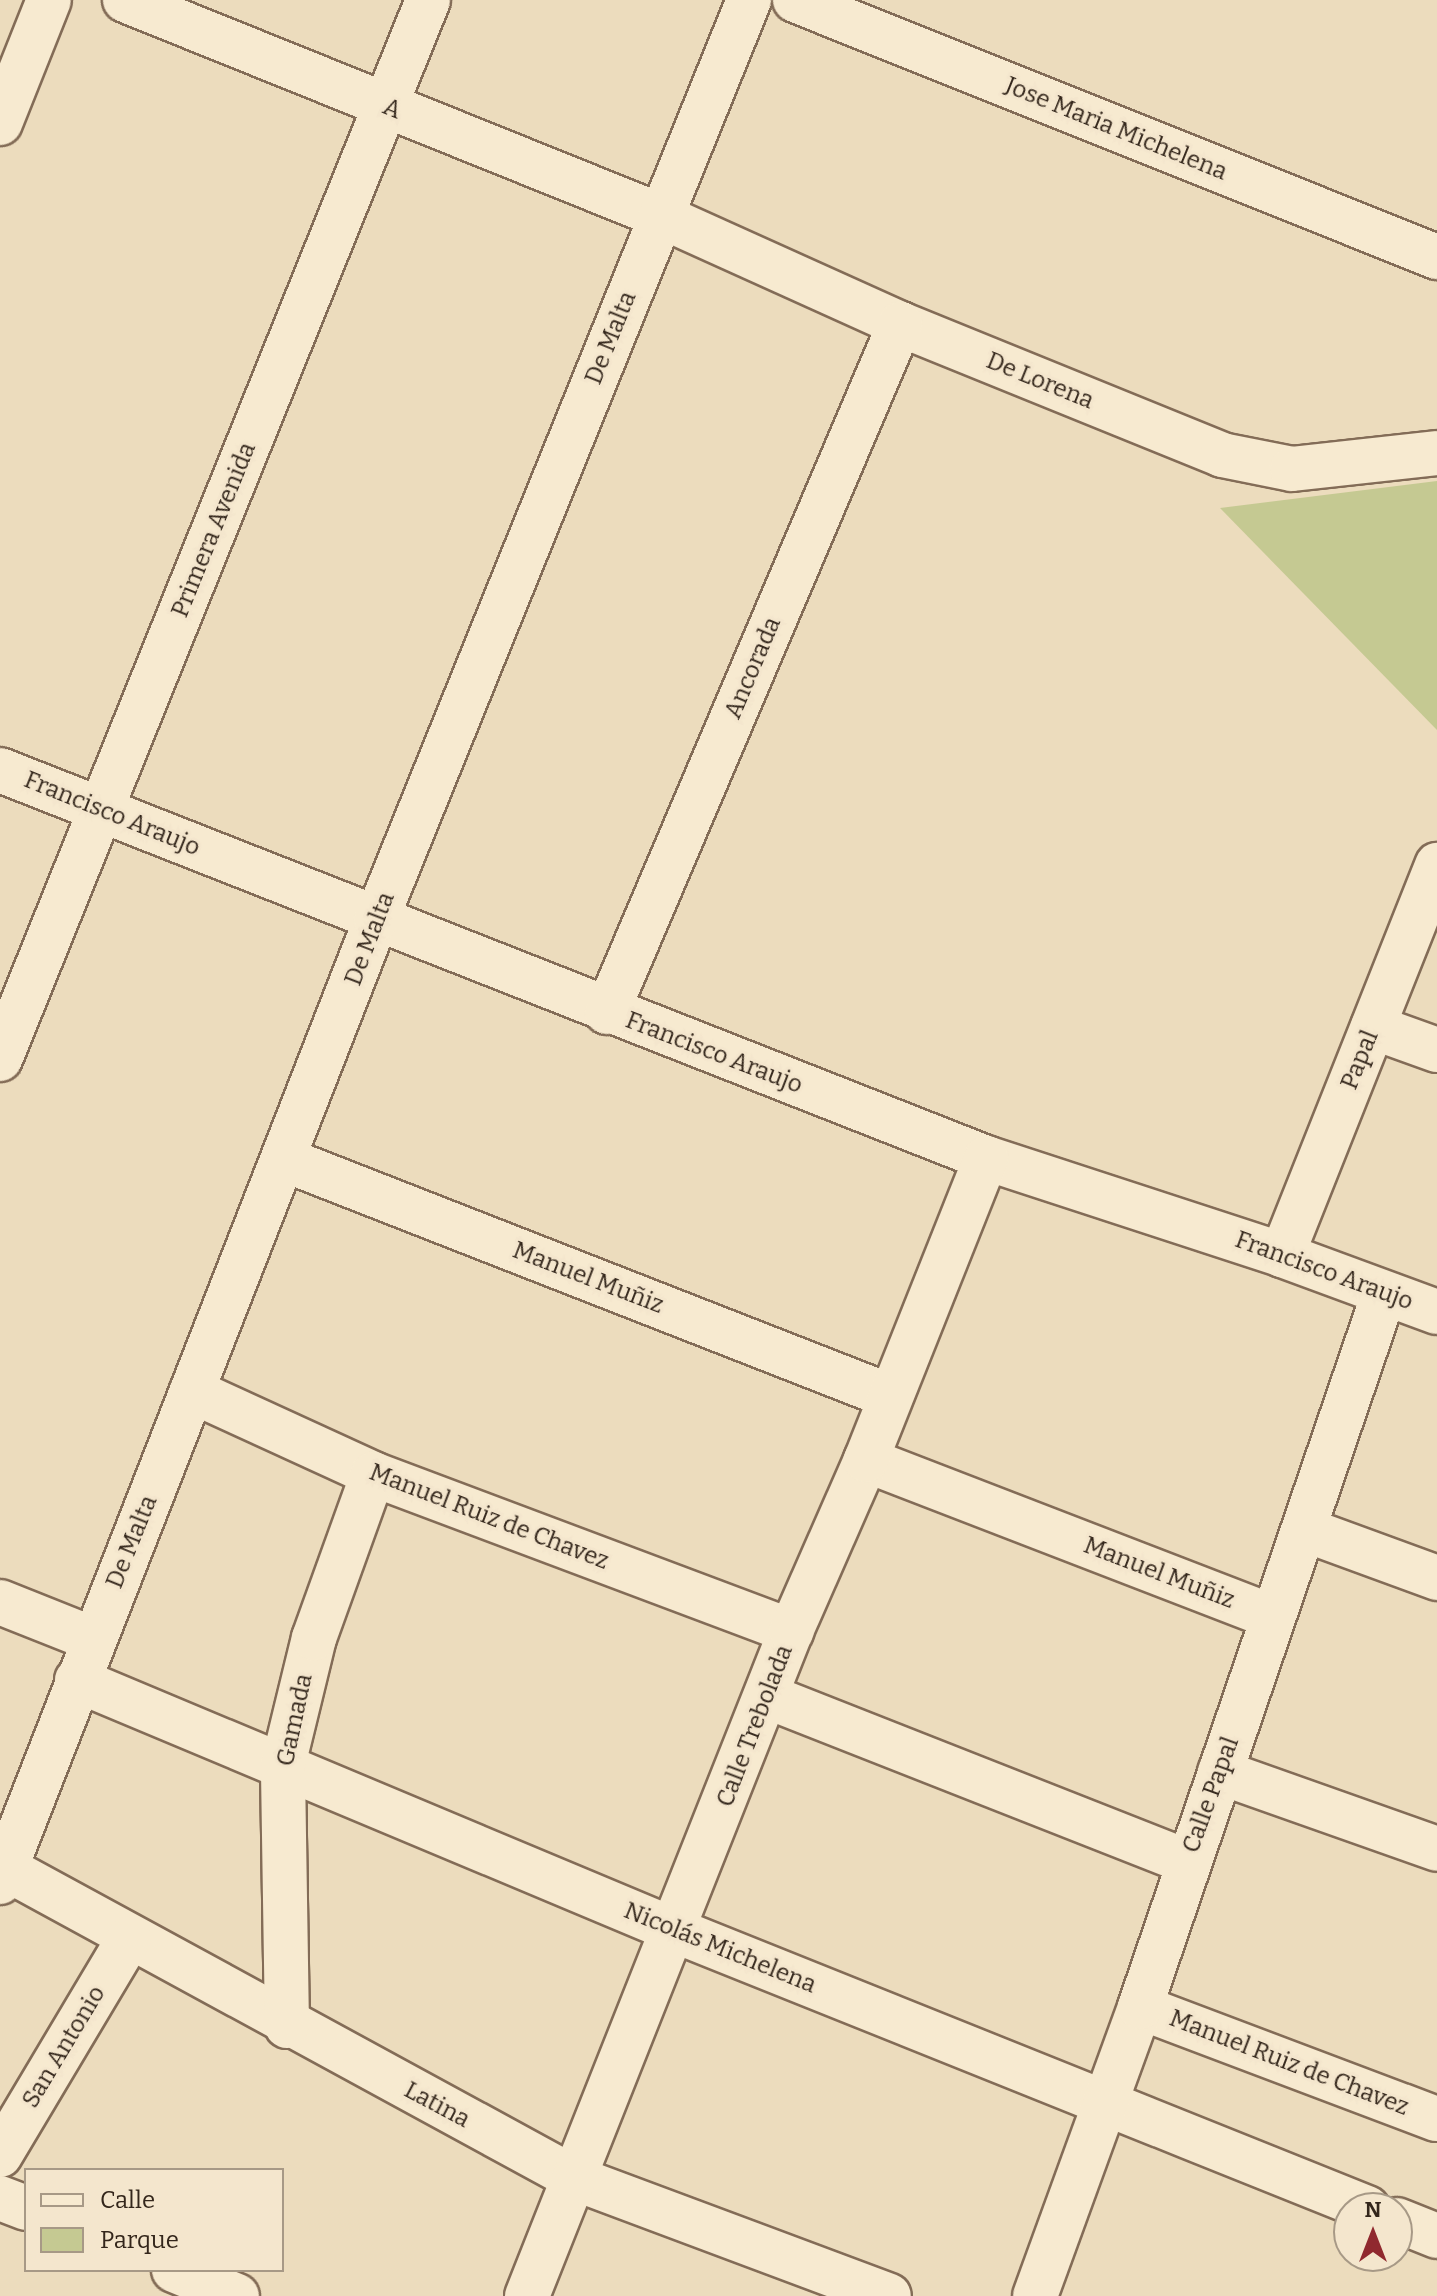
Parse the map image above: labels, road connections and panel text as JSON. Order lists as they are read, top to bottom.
{
  "streets": {
    "street": [
      "A",
      "Jose Maria Michelena",
      "De Malta",
      "De Lorena",
      "Primera Avenida",
      "Ancorada",
      "Francisco Araujo",
      "Papal",
      "Manuel Muñiz",
      "Manuel Ruiz de Chavez",
      "Gamada",
      "Calle Trebolada",
      "Calle Papal",
      "Nicolás Michelena",
      "San Antonio",
      "Latina"
    ]
  },
  "crossings": [
    ["A", "De Malta"],
    ["A", "De Lorena"],
    ["A", "Primera Avenida"],
    ["De Malta", "De Lorena"],
    ["De Malta", "Francisco Araujo"],
    ["De Malta", "Manuel Muñiz"],
    ["De Malta", "Manuel Ruiz de Chavez"],
    ["De Malta", "Nicolás Michelena"],
    ["De Malta", "Latina"],
    ["De Lorena", "Ancorada"],
    ["Primera Avenida", "Francisco Araujo"],
    ["Ancorada", "Francisco Araujo"],
    ["Francisco Araujo", "Papal"],
    ["Francisco Araujo", "Calle Trebolada"],
    ["Francisco Araujo", "Calle Papal"],
    ["Manuel Muñiz", "Calle Trebolada"],
    ["Manuel Muñiz", "Calle Papal"],
    ["Manuel Ruiz de Chavez", "Gamada"],
    ["Manuel Ruiz de Chavez", "Calle Trebolada"],
    ["Manuel Ruiz de Chavez", "Calle Papal"],
    ["Gamada", "Nicolás Michelena"],
    ["Gamada", "Latina"],
    ["Calle Trebolada", "Nicolás Michelena"],
    ["Calle Trebolada", "Latina"],
    ["Calle Papal", "Nicolás Michelena"],
    ["San Antonio", "Latina"]
  ],
  "legend": ["Calle", "Parque"],
  "north": "top"
}
